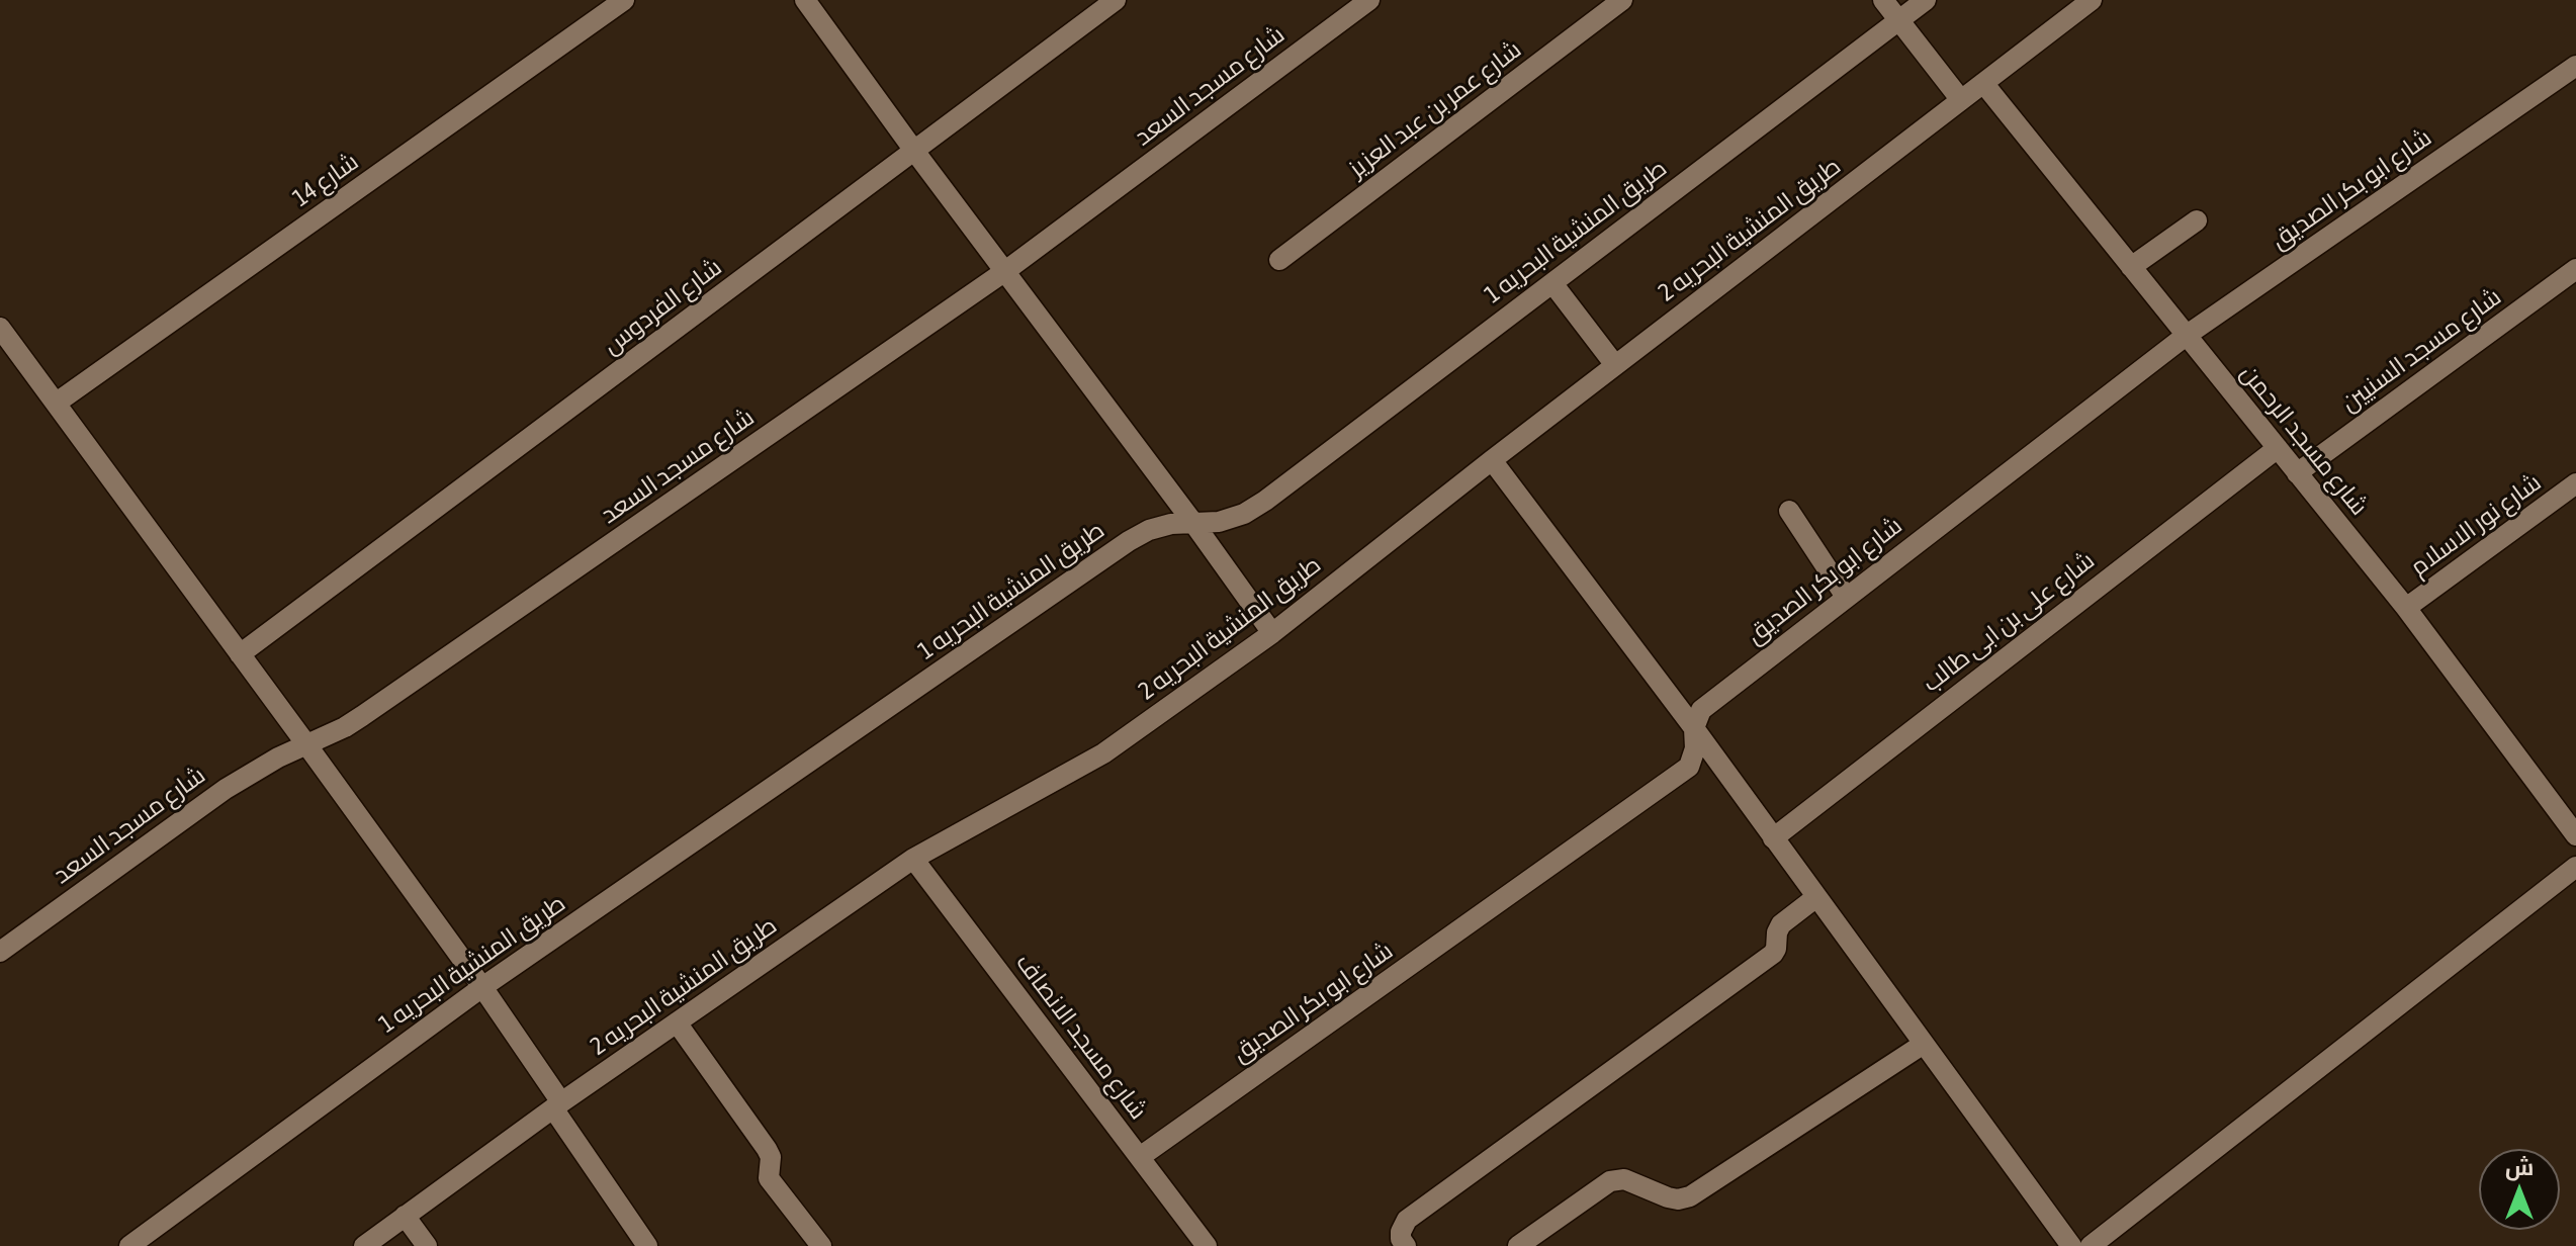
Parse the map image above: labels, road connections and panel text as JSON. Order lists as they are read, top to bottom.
{
  "streets": {
    "street": [
      "شارع مسجد السعد",
      "شارع عمر بن عبد العزيز",
      "شارع 14",
      "شارع ابو بكر الصديق",
      "طريق المنشية البحريه 2",
      "طريق المنشية البحريه 1",
      "شارع الفردوس",
      "شارع مسجد السنيين",
      "شارع مسجد الرحمن",
      "شارع نور الاسلام",
      "شارع على بن ابى طالب",
      "شارع مسجد الانصاف"
    ]
  },
  "crossings": [
    ["شارع ابو بكر الصديق", "شارع مسجد الرحمن"],
    ["شارع ابو بكر الصديق", "شارع مسجد الانصاف"],
    ["طريق المنشية البحريه 2", "شارع مسجد الرحمن"],
    ["طريق المنشية البحريه 2", "شارع مسجد الانصاف"],
    ["شارع مسجد السنيين", "شارع مسجد الرحمن"],
    ["شارع مسجد الرحمن", "شارع نور الاسلام"],
    ["شارع مسجد الرحمن", "شارع على بن ابى طالب"]
  ],
  "north": "top"
}
